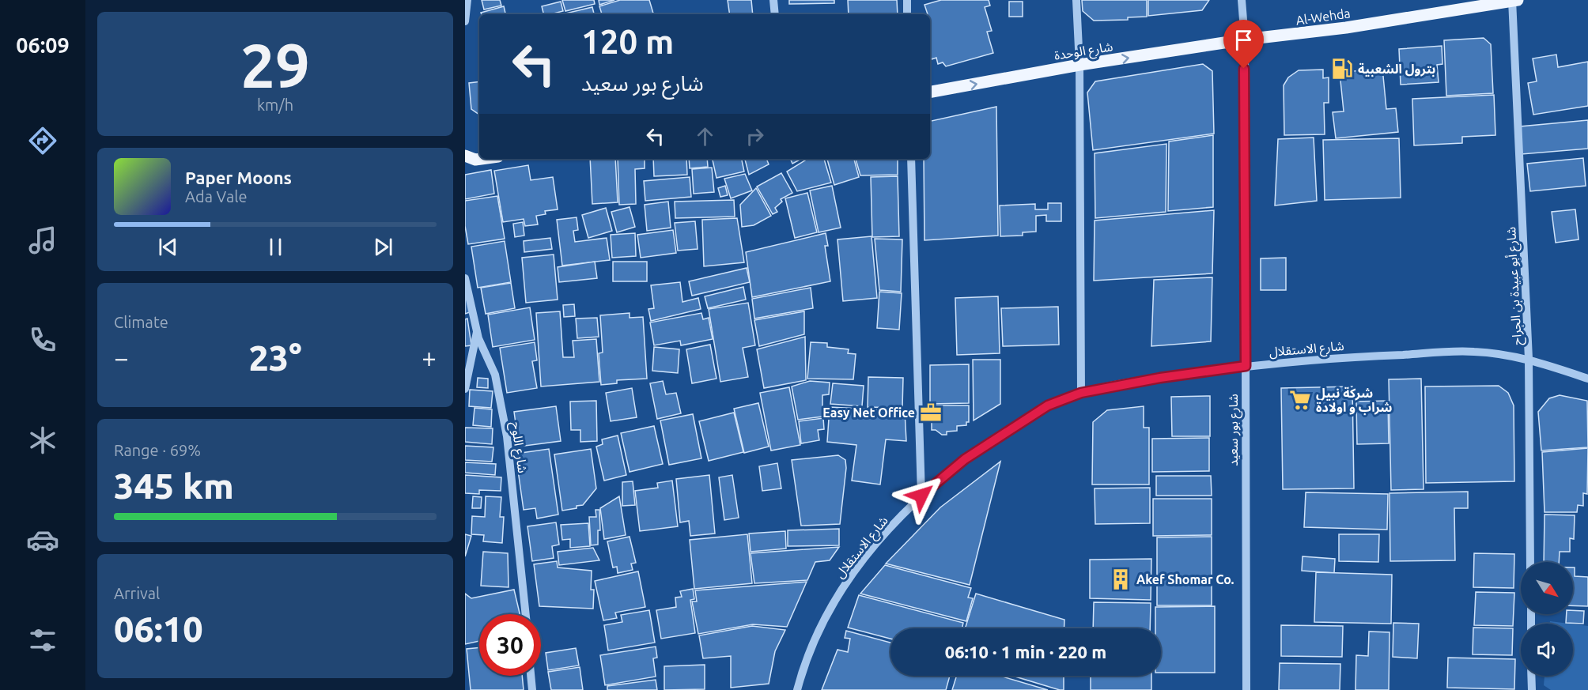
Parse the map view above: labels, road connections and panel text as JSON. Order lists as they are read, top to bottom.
{
  "streets": {
    "main road": ["Al-Wehda", "شارع الوحدة"],
    "street": [
      "شارع أبو عبيدة بن الجراح",
      "شارع الاستقلال",
      "شارع بور سعيد",
      "شارع اللوح"
    ]
  },
  "crossings": [
    ["Al-Wehda", "شارع الوحدة"],
    ["Al-Wehda", "شارع أبو عبيدة بن الجراح"],
    ["Al-Wehda", "شارع بور سعيد"],
    ["شارع الوحدة", "شارع بور سعيد"],
    ["شارع أبو عبيدة بن الجراح", "شارع الاستقلال"],
    ["شارع الاستقلال", "شارع بور سعيد"]
  ],
  "one_way": ["شارع الوحدة"],
  "places": {
    "fuel station": ["بترول الشعبية"],
    "supermarket": ["شركة نبيل شراب و اولادة"],
    "office": ["Easy Net Office"],
    "building": ["Akef Shomar Co."]
  },
  "north": "bottom right",
  "page": {
    "tabs": "06:09",
    "tile": [
      ["29", "km/h"],
      "Climate",
      ["Range · 69%", "345 km"],
      ["Arrival", "06:10"]
    ],
    "turn": ["120 m", "شارع بور سعيد"],
    "song": ["Paper Moons", "Ada Vale"],
    "heat": ["−", "23°", "+"],
    "limit": "30",
    "trip": "06:10 · 1 min · 220 m"
  }
}
